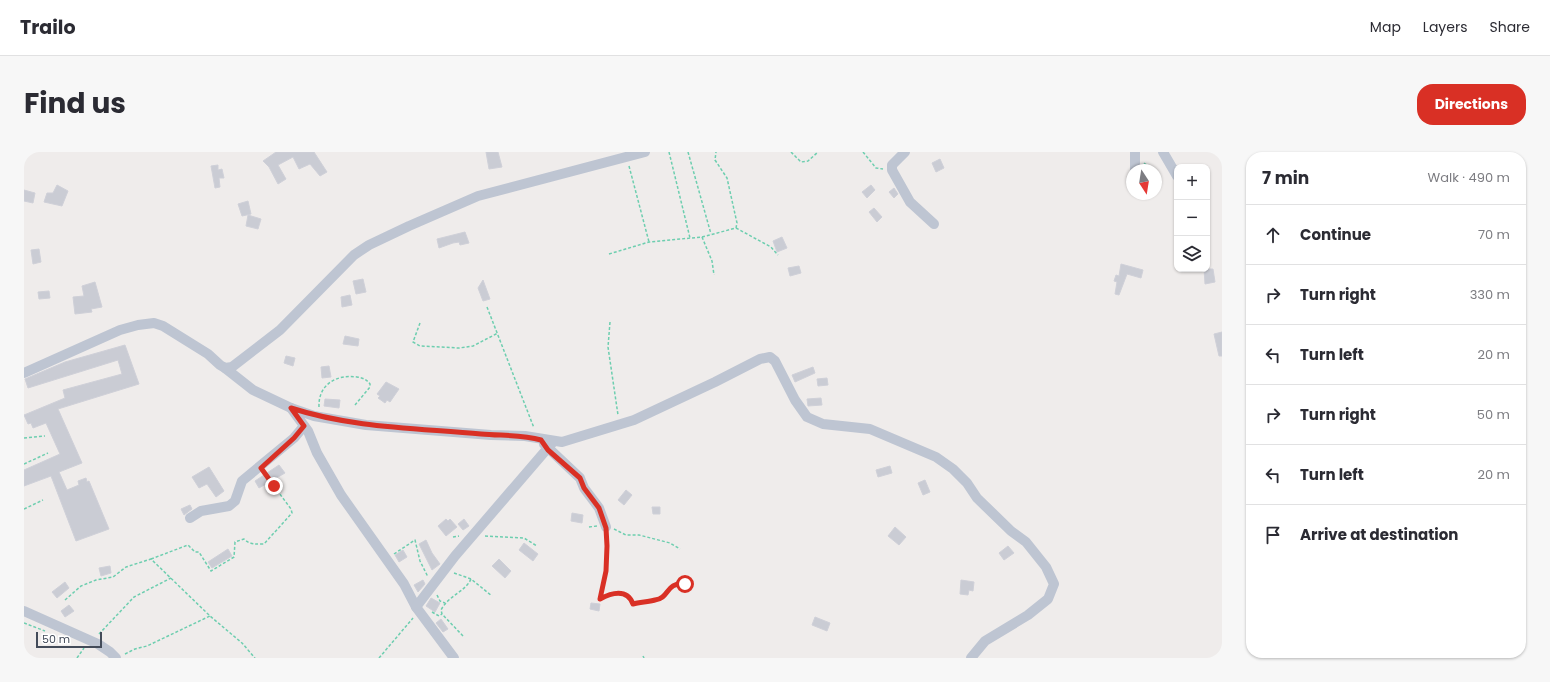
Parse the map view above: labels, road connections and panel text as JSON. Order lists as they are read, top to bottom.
{
  "scale_bar": "50 m",
  "north": "bottom",
  "page": {
    "header": "Trailo",
    "nav": ["Map", "Layers", "Share"],
    "title": "Find us",
    "buttons": "Directions",
    "heading": ["7 min", "Walk · 490 m"],
    "map_buttons": ["+", "−"],
    "list": [
      ["Continue", "70 m"],
      ["Turn right", "330 m"],
      ["Turn left", "20 m"],
      ["Turn right", "50 m"],
      ["Turn left", "20 m"],
      "Arrive at destination"
    ],
    "scale": "50 m"
  }
}
